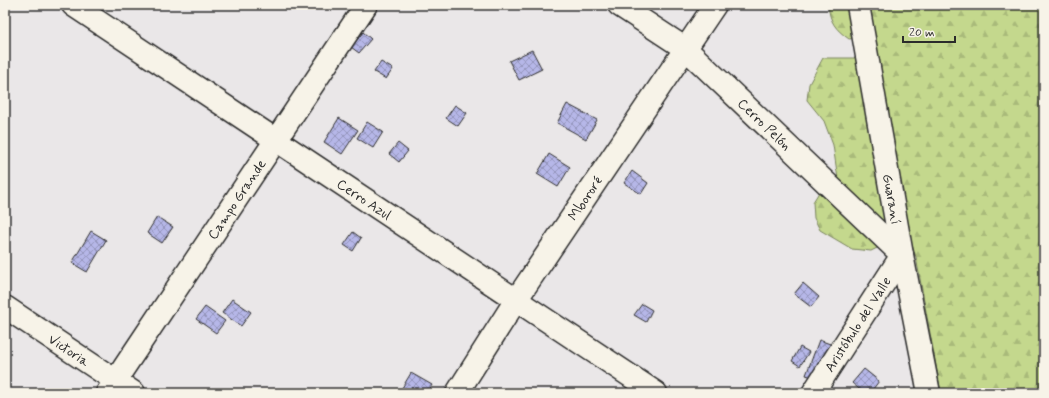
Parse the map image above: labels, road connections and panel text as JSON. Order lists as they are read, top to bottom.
{
  "streets": {
    "street": [
      "Cerro Pelón",
      "Campo Grande",
      "Cerro Azul",
      "Mbororé",
      "Guaraní",
      "Aristóbulo del Valle",
      "Victoria"
    ]
  },
  "crossings": [
    ["Cerro Pelón", "Mbororé"],
    ["Cerro Pelón", "Guaraní"],
    ["Cerro Pelón", "Aristóbulo del Valle"],
    ["Campo Grande", "Cerro Azul"],
    ["Campo Grande", "Victoria"],
    ["Cerro Azul", "Mbororé"],
    ["Guaraní", "Aristóbulo del Valle"]
  ],
  "scale_bar": "20 m"
}
